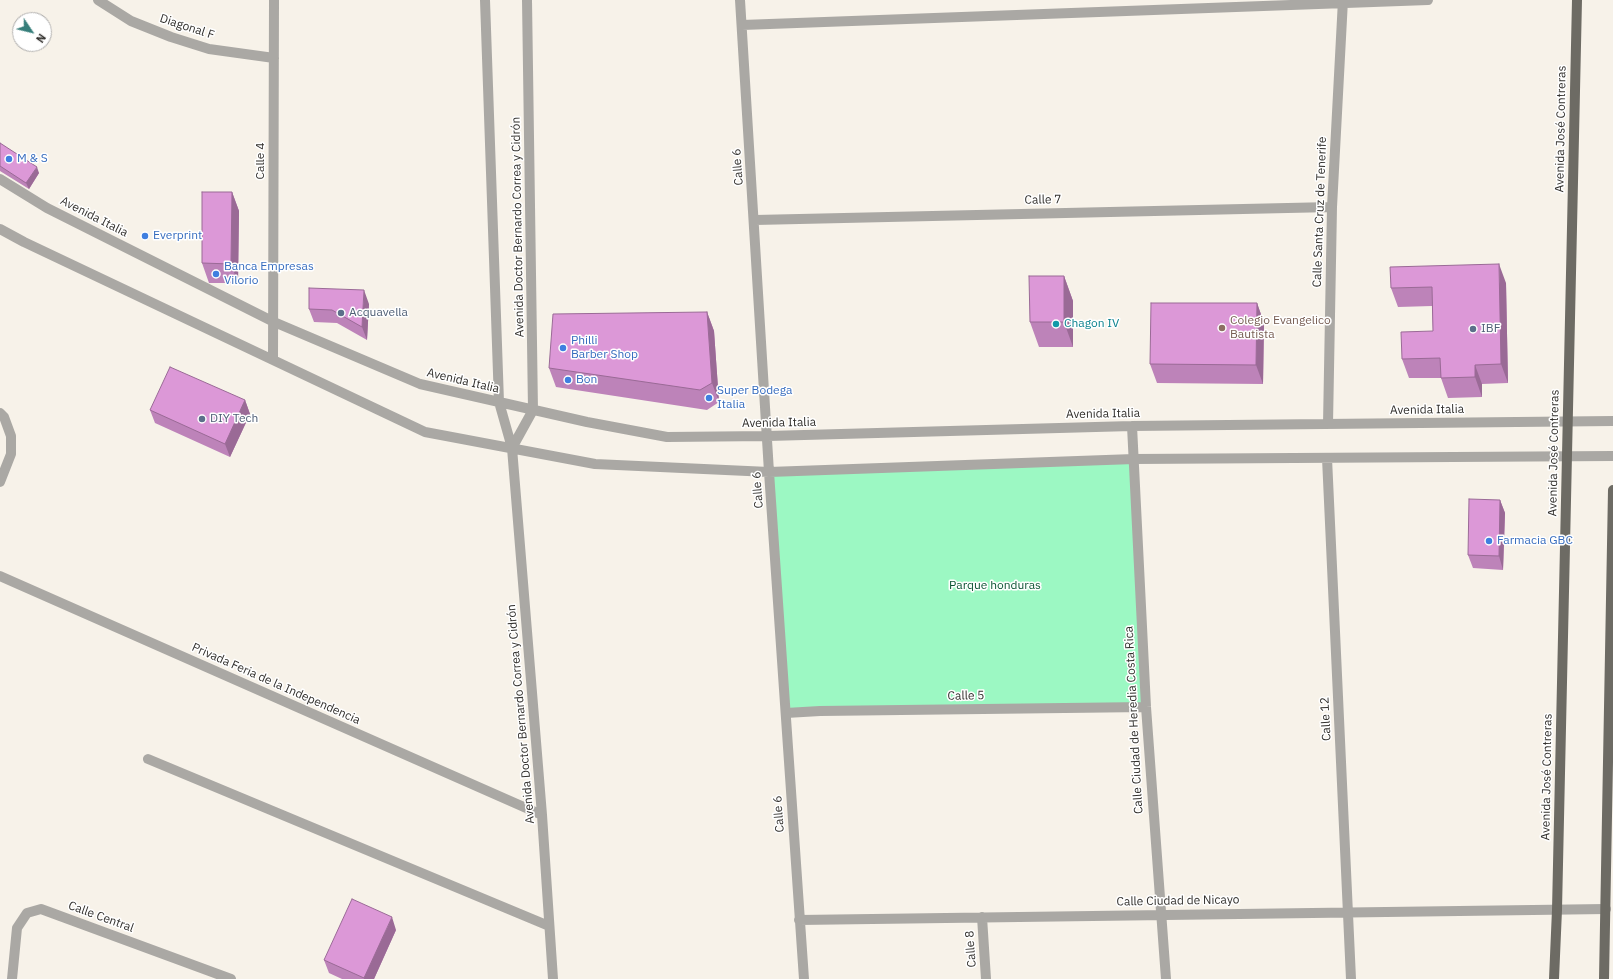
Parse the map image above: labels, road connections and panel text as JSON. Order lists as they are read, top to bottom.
{
  "streets": {
    "main road": ["Avenida José Contreras"],
    "street": [
      "Diagonal F",
      "Calle 4",
      "Calle 6",
      "Calle 7",
      "Calle Santa Cruz de Tenerife",
      "Avenida Italia",
      "Avenida Doctor Bernardo Correa y Cidrón",
      "Privada Feria de la Independencia",
      "Calle 5",
      "Calle 12",
      "Calle Ciudad de Heredia Costa Rica",
      "Calle Ciudad de Nicayo",
      "Calle Central",
      "Calle 8"
    ]
  },
  "crossings": [
    ["Diagonal F", "Calle 4"],
    ["Avenida José Contreras", "Avenida Italia"],
    ["Avenida José Contreras", "Calle Ciudad de Nicayo"],
    ["Calle 4", "Avenida Italia"],
    ["Calle 6", "Calle 7"],
    ["Calle 6", "Avenida Italia"],
    ["Calle 6", "Calle 5"],
    ["Calle 6", "Calle Ciudad de Nicayo"],
    ["Calle 7", "Calle Santa Cruz de Tenerife"],
    ["Calle Santa Cruz de Tenerife", "Avenida Italia"],
    ["Avenida Italia", "Avenida Doctor Bernardo Correa y Cidrón"],
    ["Avenida Italia", "Calle Ciudad de Heredia Costa Rica"],
    ["Avenida Doctor Bernardo Correa y Cidrón", "Privada Feria de la Independencia"],
    ["Calle 5", "Calle Ciudad de Heredia Costa Rica"],
    ["Calle 12", "Calle Ciudad de Nicayo"],
    ["Calle Ciudad de Heredia Costa Rica", "Calle Ciudad de Nicayo"],
    ["Calle Ciudad de Nicayo", "Calle 8"]
  ],
  "parks": ["Parque honduras"],
  "places": [
    "M & S",
    "Everprint",
    "Banca Empresas Vilorio",
    "Acquavella",
    "Chagon IV",
    "Colegio Evangelico Bautista",
    "IBF",
    "Philli Barber Shop",
    "Bon",
    "Super Bodega Italia",
    "DIY Tech",
    "Farmacia GBC"
  ],
  "north": "bottom right"
}
